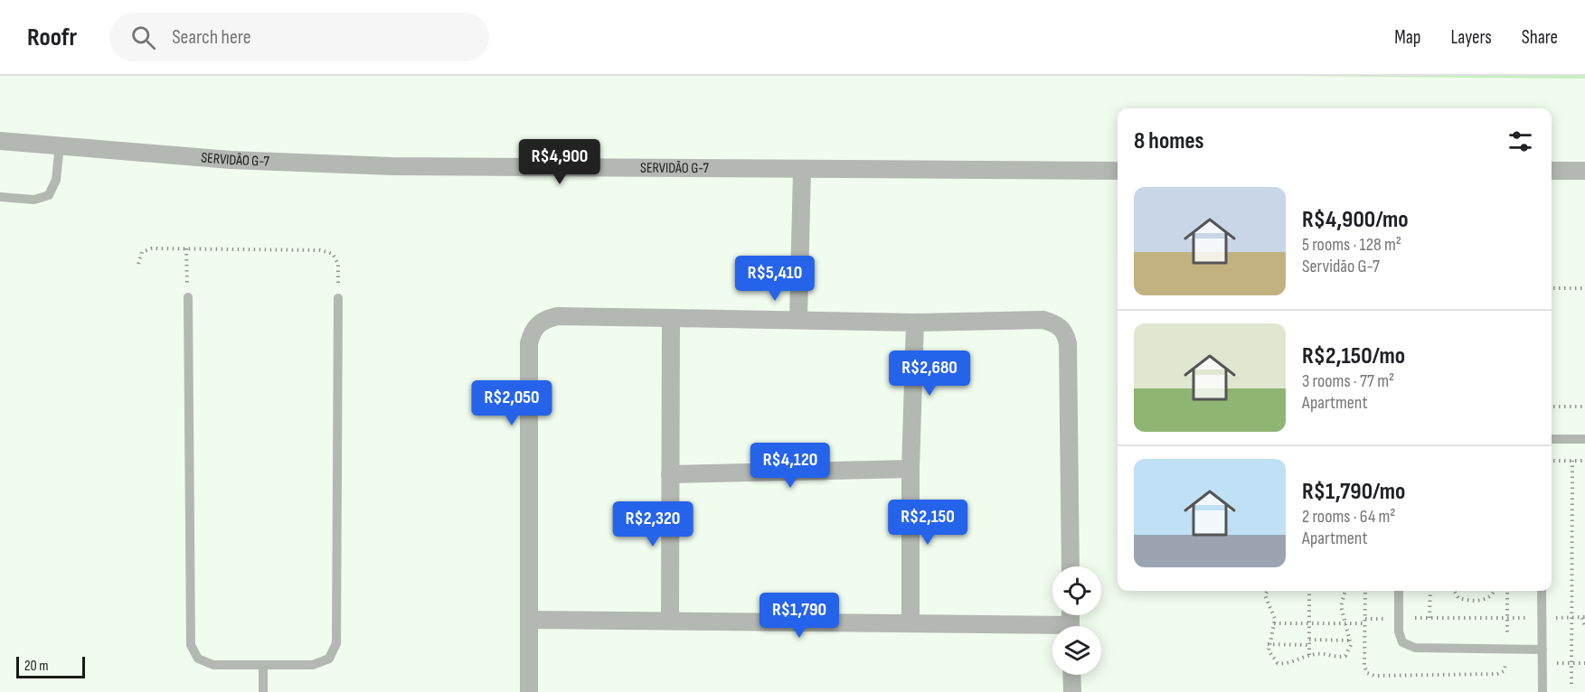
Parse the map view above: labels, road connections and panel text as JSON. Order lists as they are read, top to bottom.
{
  "streets": {
    "street": ["SERVIDÃO G-7"]
  },
  "scale_bar": "20 m",
  "page": {
    "header": "Roofr",
    "search": "Search here",
    "nav": ["Map", "Layers", "Share"],
    "heading": "8 homes",
    "price": [
      "R$4,900",
      "R$5,410",
      "R$2,680",
      "R$2,050",
      "R$4,120",
      "R$2,150",
      "R$2,320",
      "R$1,790"
    ],
    "list": [
      {
        "name": "R$4,900/mo",
        "note": "5 rooms · 128 m² · Servidão G-7"
      },
      {
        "name": "R$2,150/mo",
        "note": "3 rooms · 77 m² · Apartment"
      },
      {
        "name": "R$1,790/mo",
        "note": "2 rooms · 64 m² · Apartment"
      }
    ],
    "scale": "20 m"
  }
}
